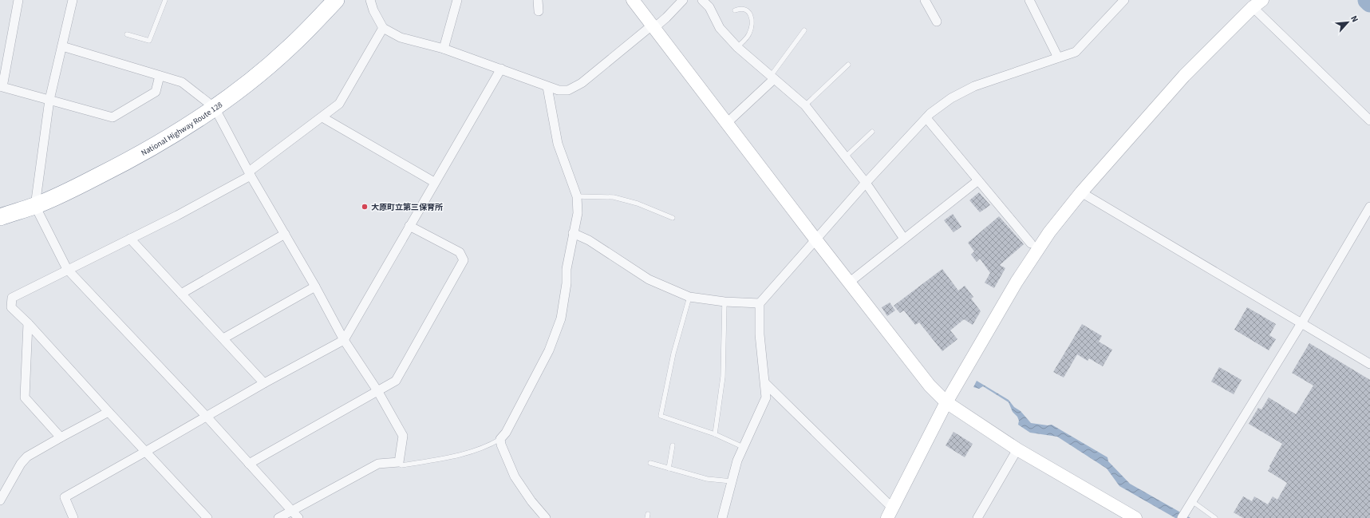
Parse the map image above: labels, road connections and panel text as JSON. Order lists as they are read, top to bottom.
{
  "streets": {
    "highway": ["National Highway Route 128"]
  },
  "places": ["大原町立第三保育所"],
  "north": "top right"
}
